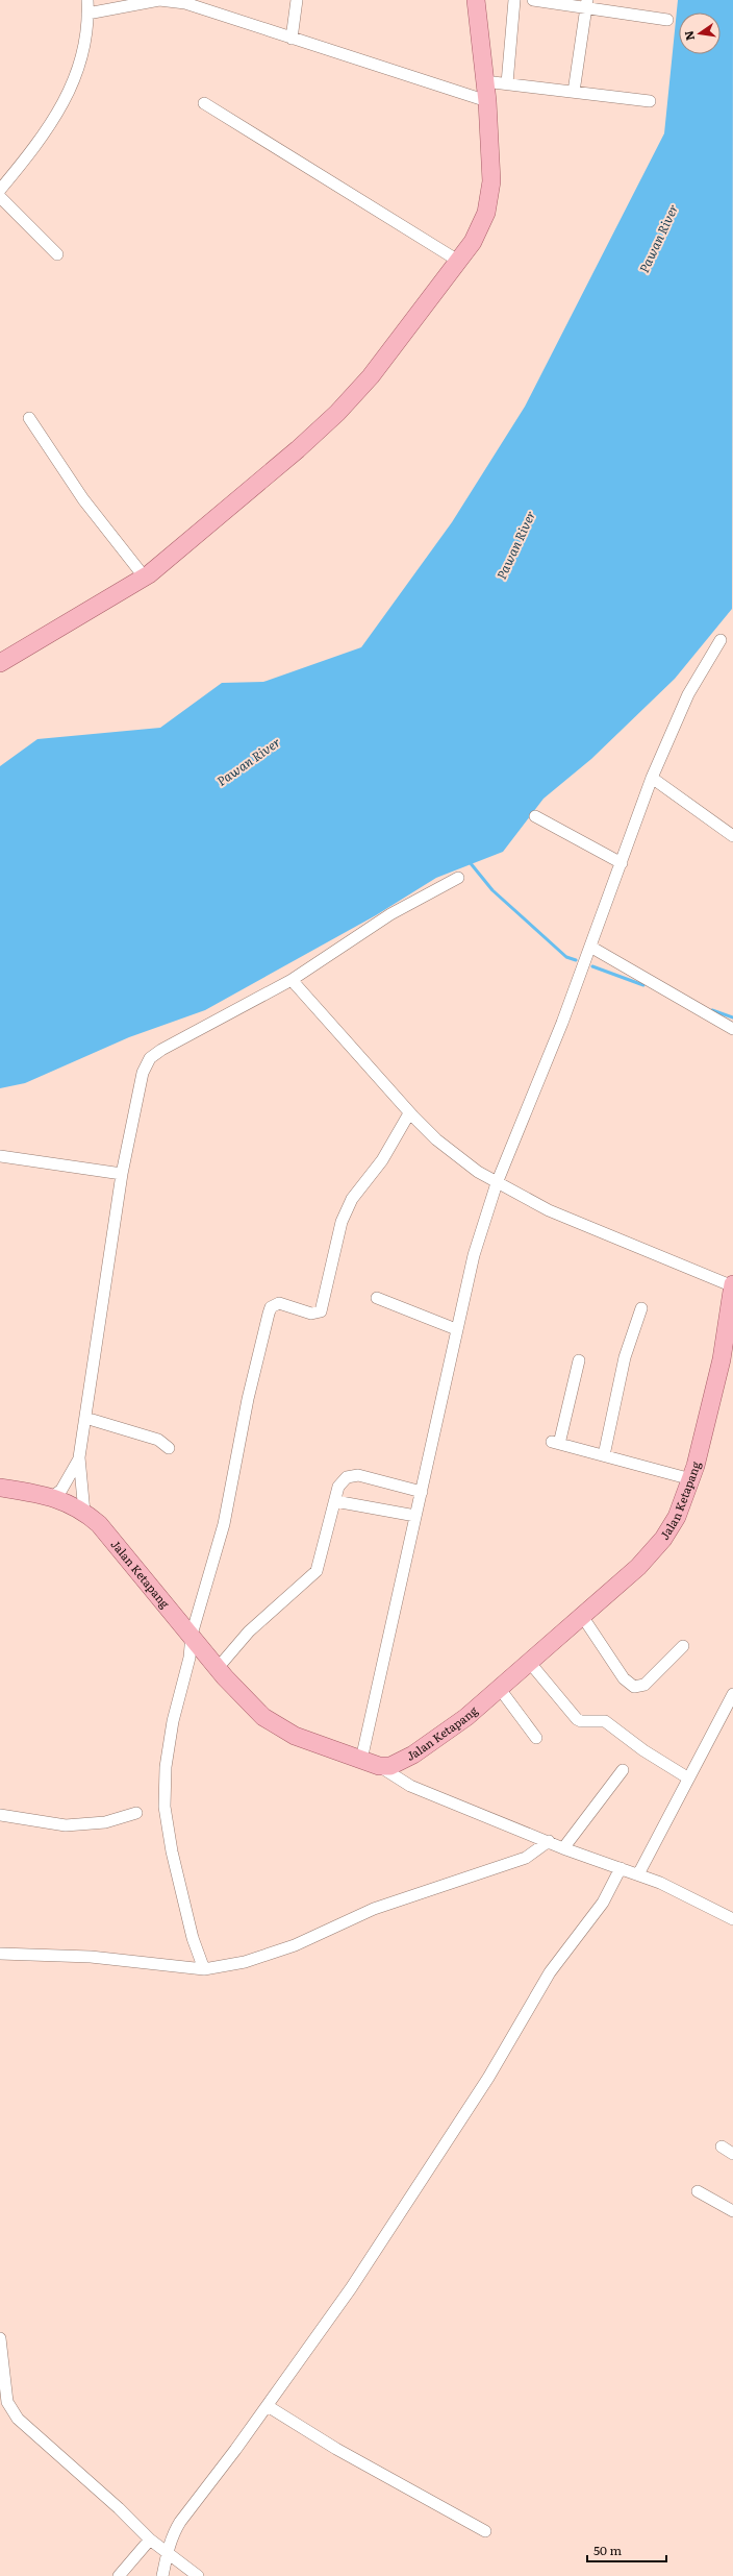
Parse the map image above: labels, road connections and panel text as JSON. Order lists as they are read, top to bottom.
{
  "streets": {
    "main road": ["Jalan Ketapang"]
  },
  "water": ["Pawan River"],
  "scale_bar": "50 m",
  "north": "left"
}
